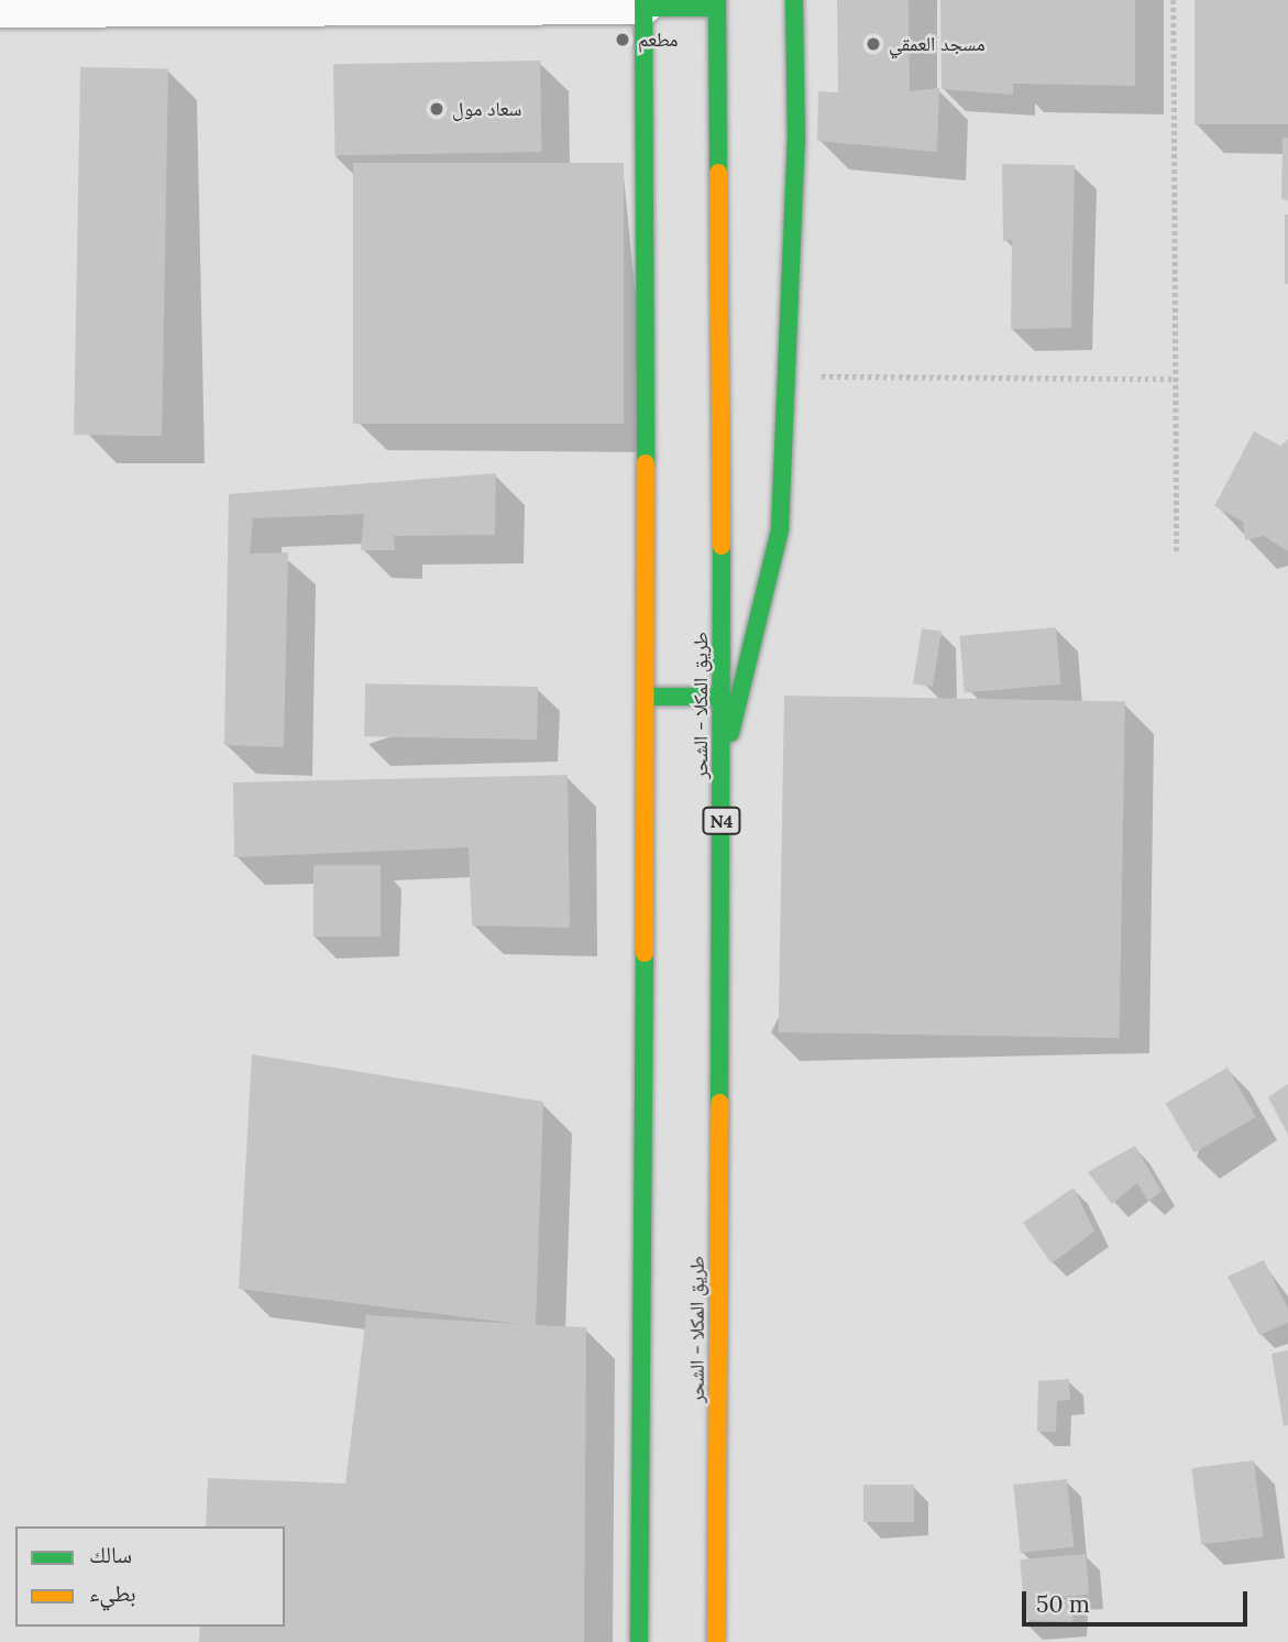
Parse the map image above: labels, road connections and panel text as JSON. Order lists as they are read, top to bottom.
{
  "streets": {
    "main road": ["طريق المكلا - الشحر", "N4"]
  },
  "places": ["مطعم", "مسجد العمقي", "سعاد مول"],
  "legend": ["سالك", "بطيء"],
  "scale_bar": "50 m"
}
